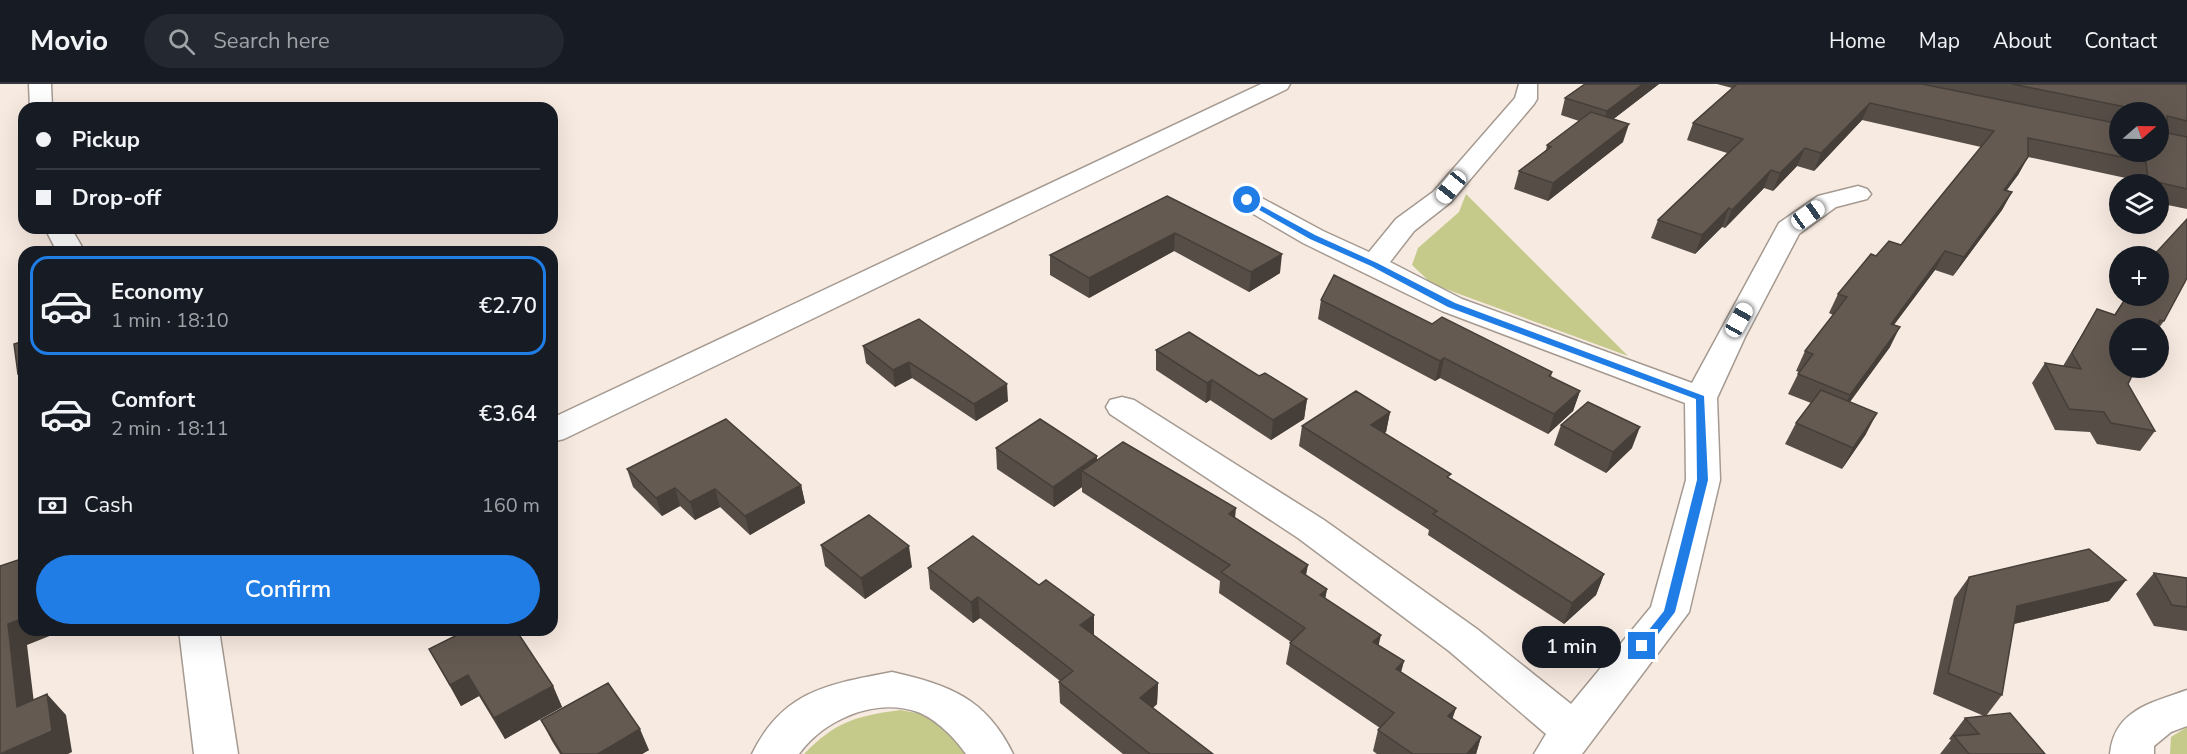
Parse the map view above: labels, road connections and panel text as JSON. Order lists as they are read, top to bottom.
{
  "north": "right",
  "page": {
    "header": "Movio",
    "search": "Search here",
    "nav": [
      "Home",
      "Map",
      "About",
      "Contact"
    ],
    "map_buttons": ["+", "−"],
    "banner": ["Pickup", "Drop-off"],
    "list": [
      {
        "name": "Economy",
        "note": "1 min · 18:10",
        "value": "€2.70"
      },
      {
        "name": "Comfort",
        "note": "2 min · 18:11",
        "value": "€3.64"
      }
    ],
    "pay": ["Cash", "160 m"],
    "buttons": "Confirm",
    "bubble": "1 min"
  }
}
